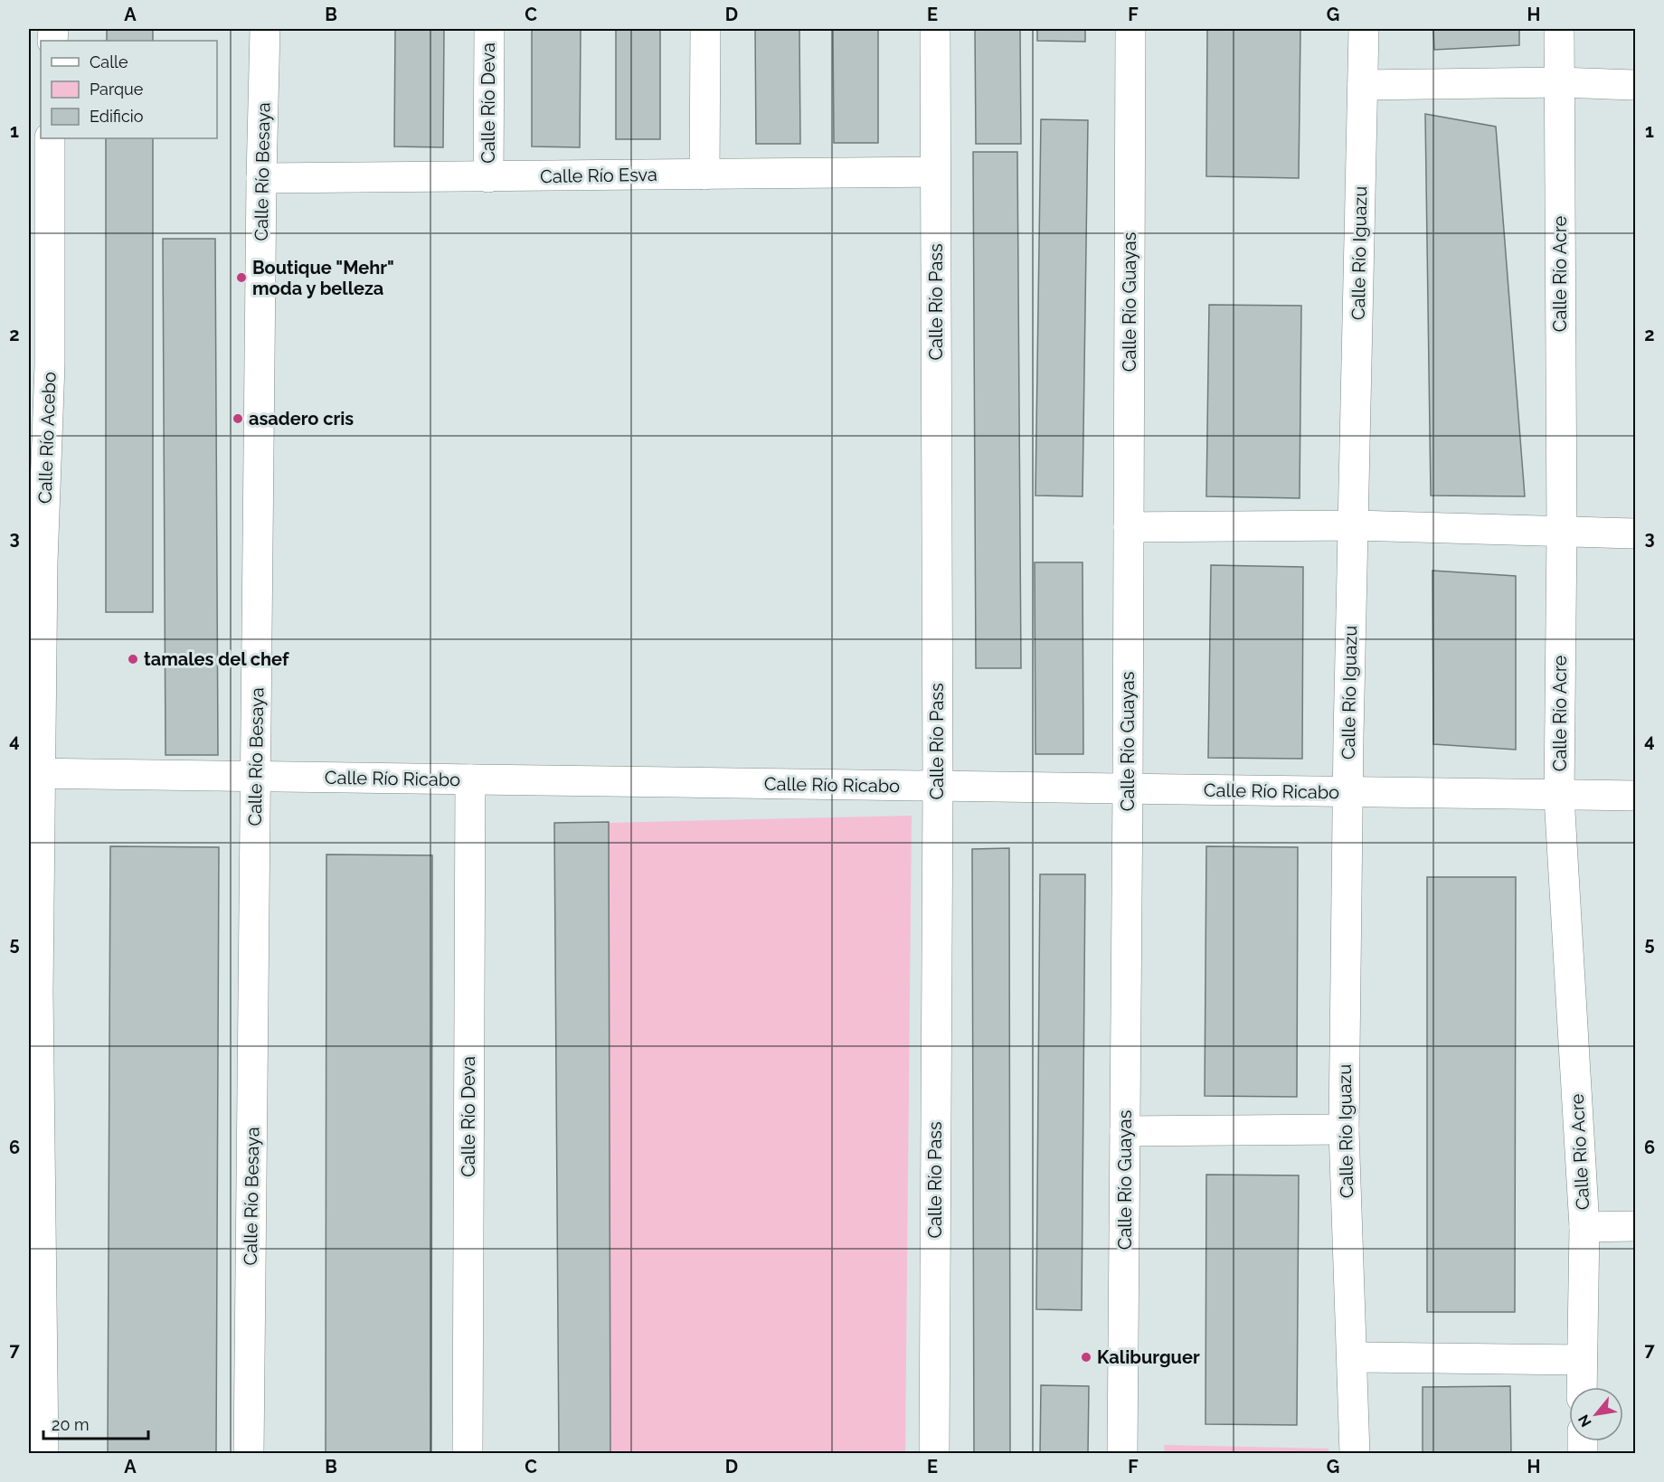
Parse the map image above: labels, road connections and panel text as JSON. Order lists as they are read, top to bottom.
{
  "streets": {
    "street": [
      "Calle Río Deva",
      "Calle Río Besaya",
      "Calle Río Esva",
      "Calle Río Iguazu",
      "Calle Río Acre",
      "Calle Río Pass",
      "Calle Río Guayas",
      "Calle Río Acebo",
      "Calle Río Ricabo"
    ]
  },
  "crossings": [
    ["Calle Río Deva", "Calle Río Esva"],
    ["Calle Río Deva", "Calle Río Ricabo"],
    ["Calle Río Besaya", "Calle Río Esva"],
    ["Calle Río Besaya", "Calle Río Ricabo"],
    ["Calle Río Esva", "Calle Río Pass"],
    ["Calle Río Iguazu", "Calle Río Ricabo"],
    ["Calle Río Acre", "Calle Río Ricabo"],
    ["Calle Río Pass", "Calle Río Ricabo"],
    ["Calle Río Guayas", "Calle Río Ricabo"],
    ["Calle Río Acebo", "Calle Río Ricabo"]
  ],
  "places": [
    "Boutique \"Mehr\" moda y belleza",
    "asadero cris",
    "tamales del chef",
    "Kaliburguer"
  ],
  "legend": ["Calle", "Parque", "Edificio"],
  "scale_bar": "20 m",
  "north": "bottom left",
  "grid": {
    "columns": [
      "A",
      "B",
      "C",
      "D",
      "E",
      "F",
      "G",
      "H"
    ],
    "rows": [
      "1",
      "2",
      "3",
      "4",
      "5",
      "6",
      "7"
    ]
  }
}
